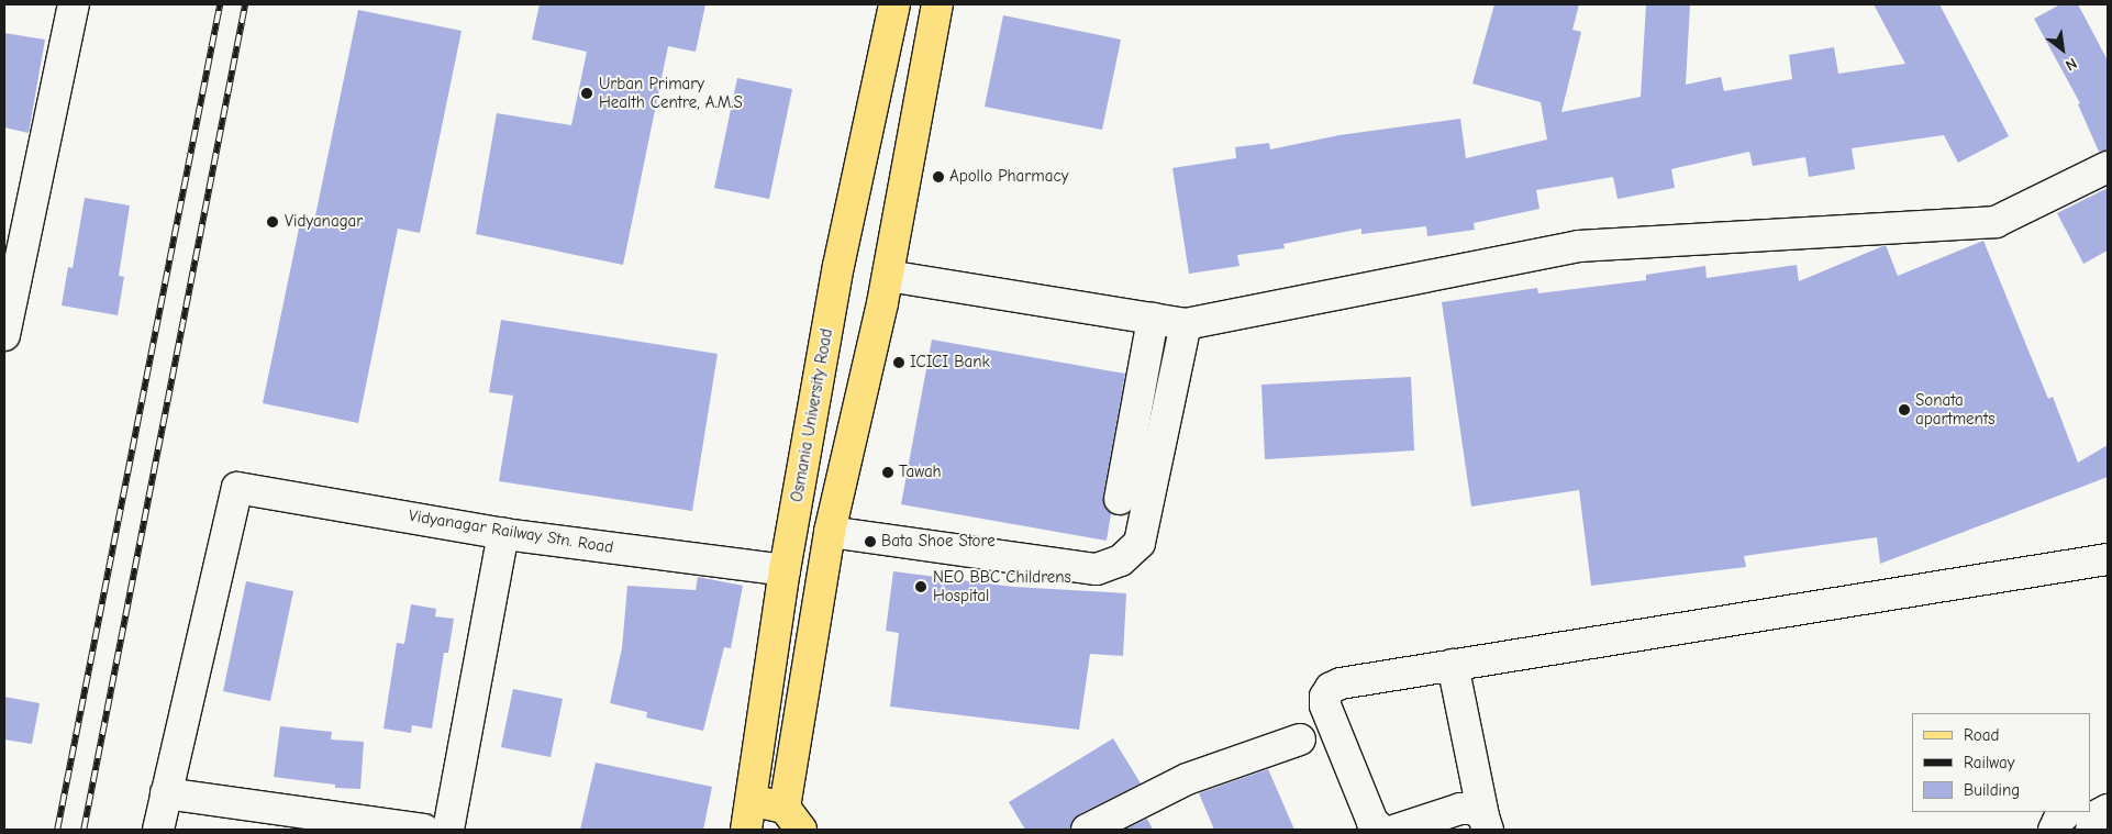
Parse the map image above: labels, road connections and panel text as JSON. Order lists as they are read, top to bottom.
{
  "streets": {
    "main road": ["Osmania University Road"],
    "street": ["Vidyanagar Railway Stn. Road"]
  },
  "crossings": [
    ["Osmania University Road", "Vidyanagar Railway Stn. Road"]
  ],
  "places": [
    "Urban Primary Health Centre, A.M.S",
    "Apollo Pharmacy",
    "Vidyanagar",
    "ICICI Bank",
    "Sonata apartments",
    "Tawah",
    "Bata Shoe Store",
    "NEO BBC Childrens Hospital"
  ],
  "legend": ["Road", "Railway", "Building"],
  "north": "bottom right"
}
